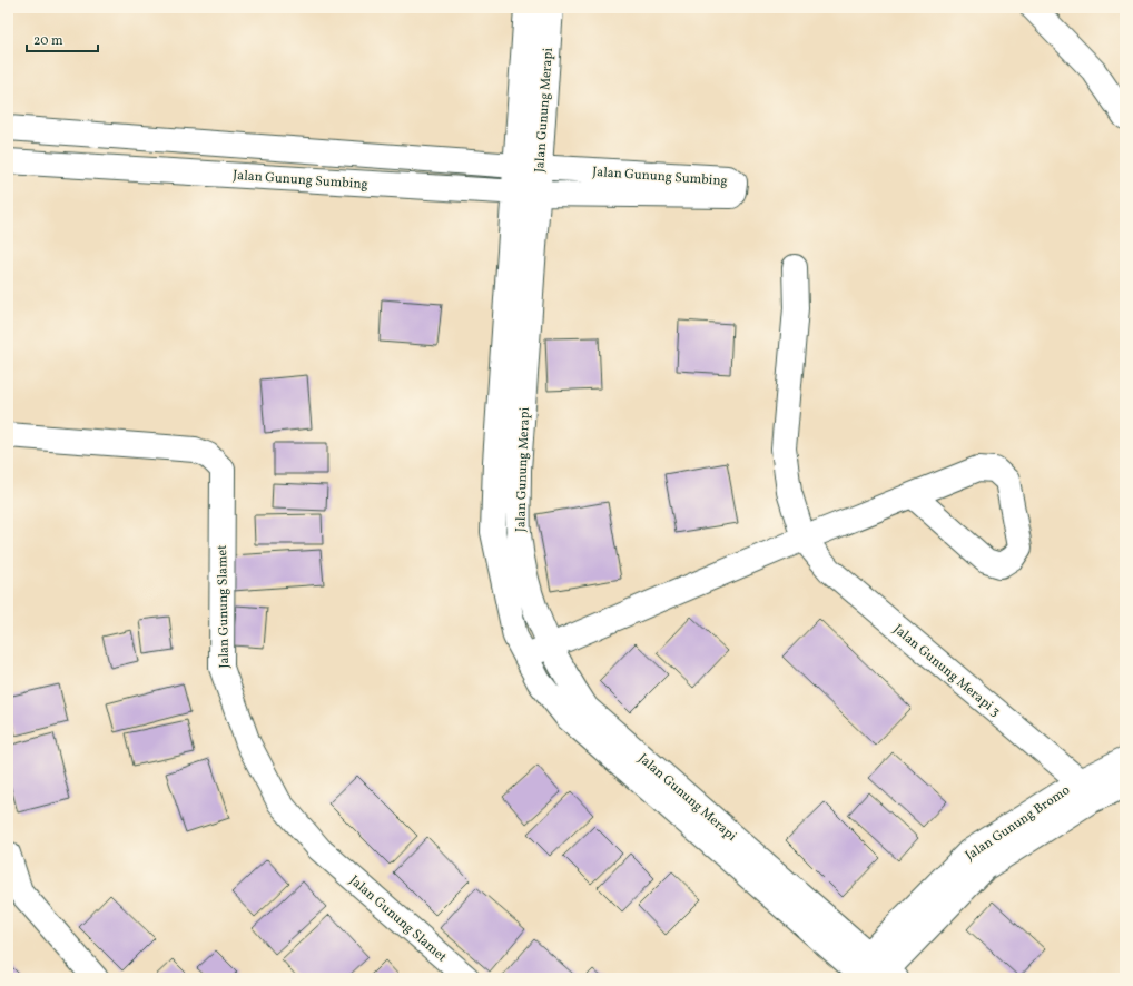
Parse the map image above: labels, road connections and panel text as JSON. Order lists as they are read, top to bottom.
{
  "streets": {
    "street": [
      "Jalan Gunung Merapi",
      "Jalan Gunung Sumbing",
      "Jalan Gunung Slamet",
      "Jalan Gunung Merapi 3",
      "Jalan Gunung Bromo"
    ]
  },
  "crossings": [
    ["Jalan Gunung Merapi", "Jalan Gunung Sumbing"],
    ["Jalan Gunung Merapi", "Jalan Gunung Bromo"],
    ["Jalan Gunung Merapi 3", "Jalan Gunung Bromo"]
  ],
  "scale_bar": "20 m"
}
